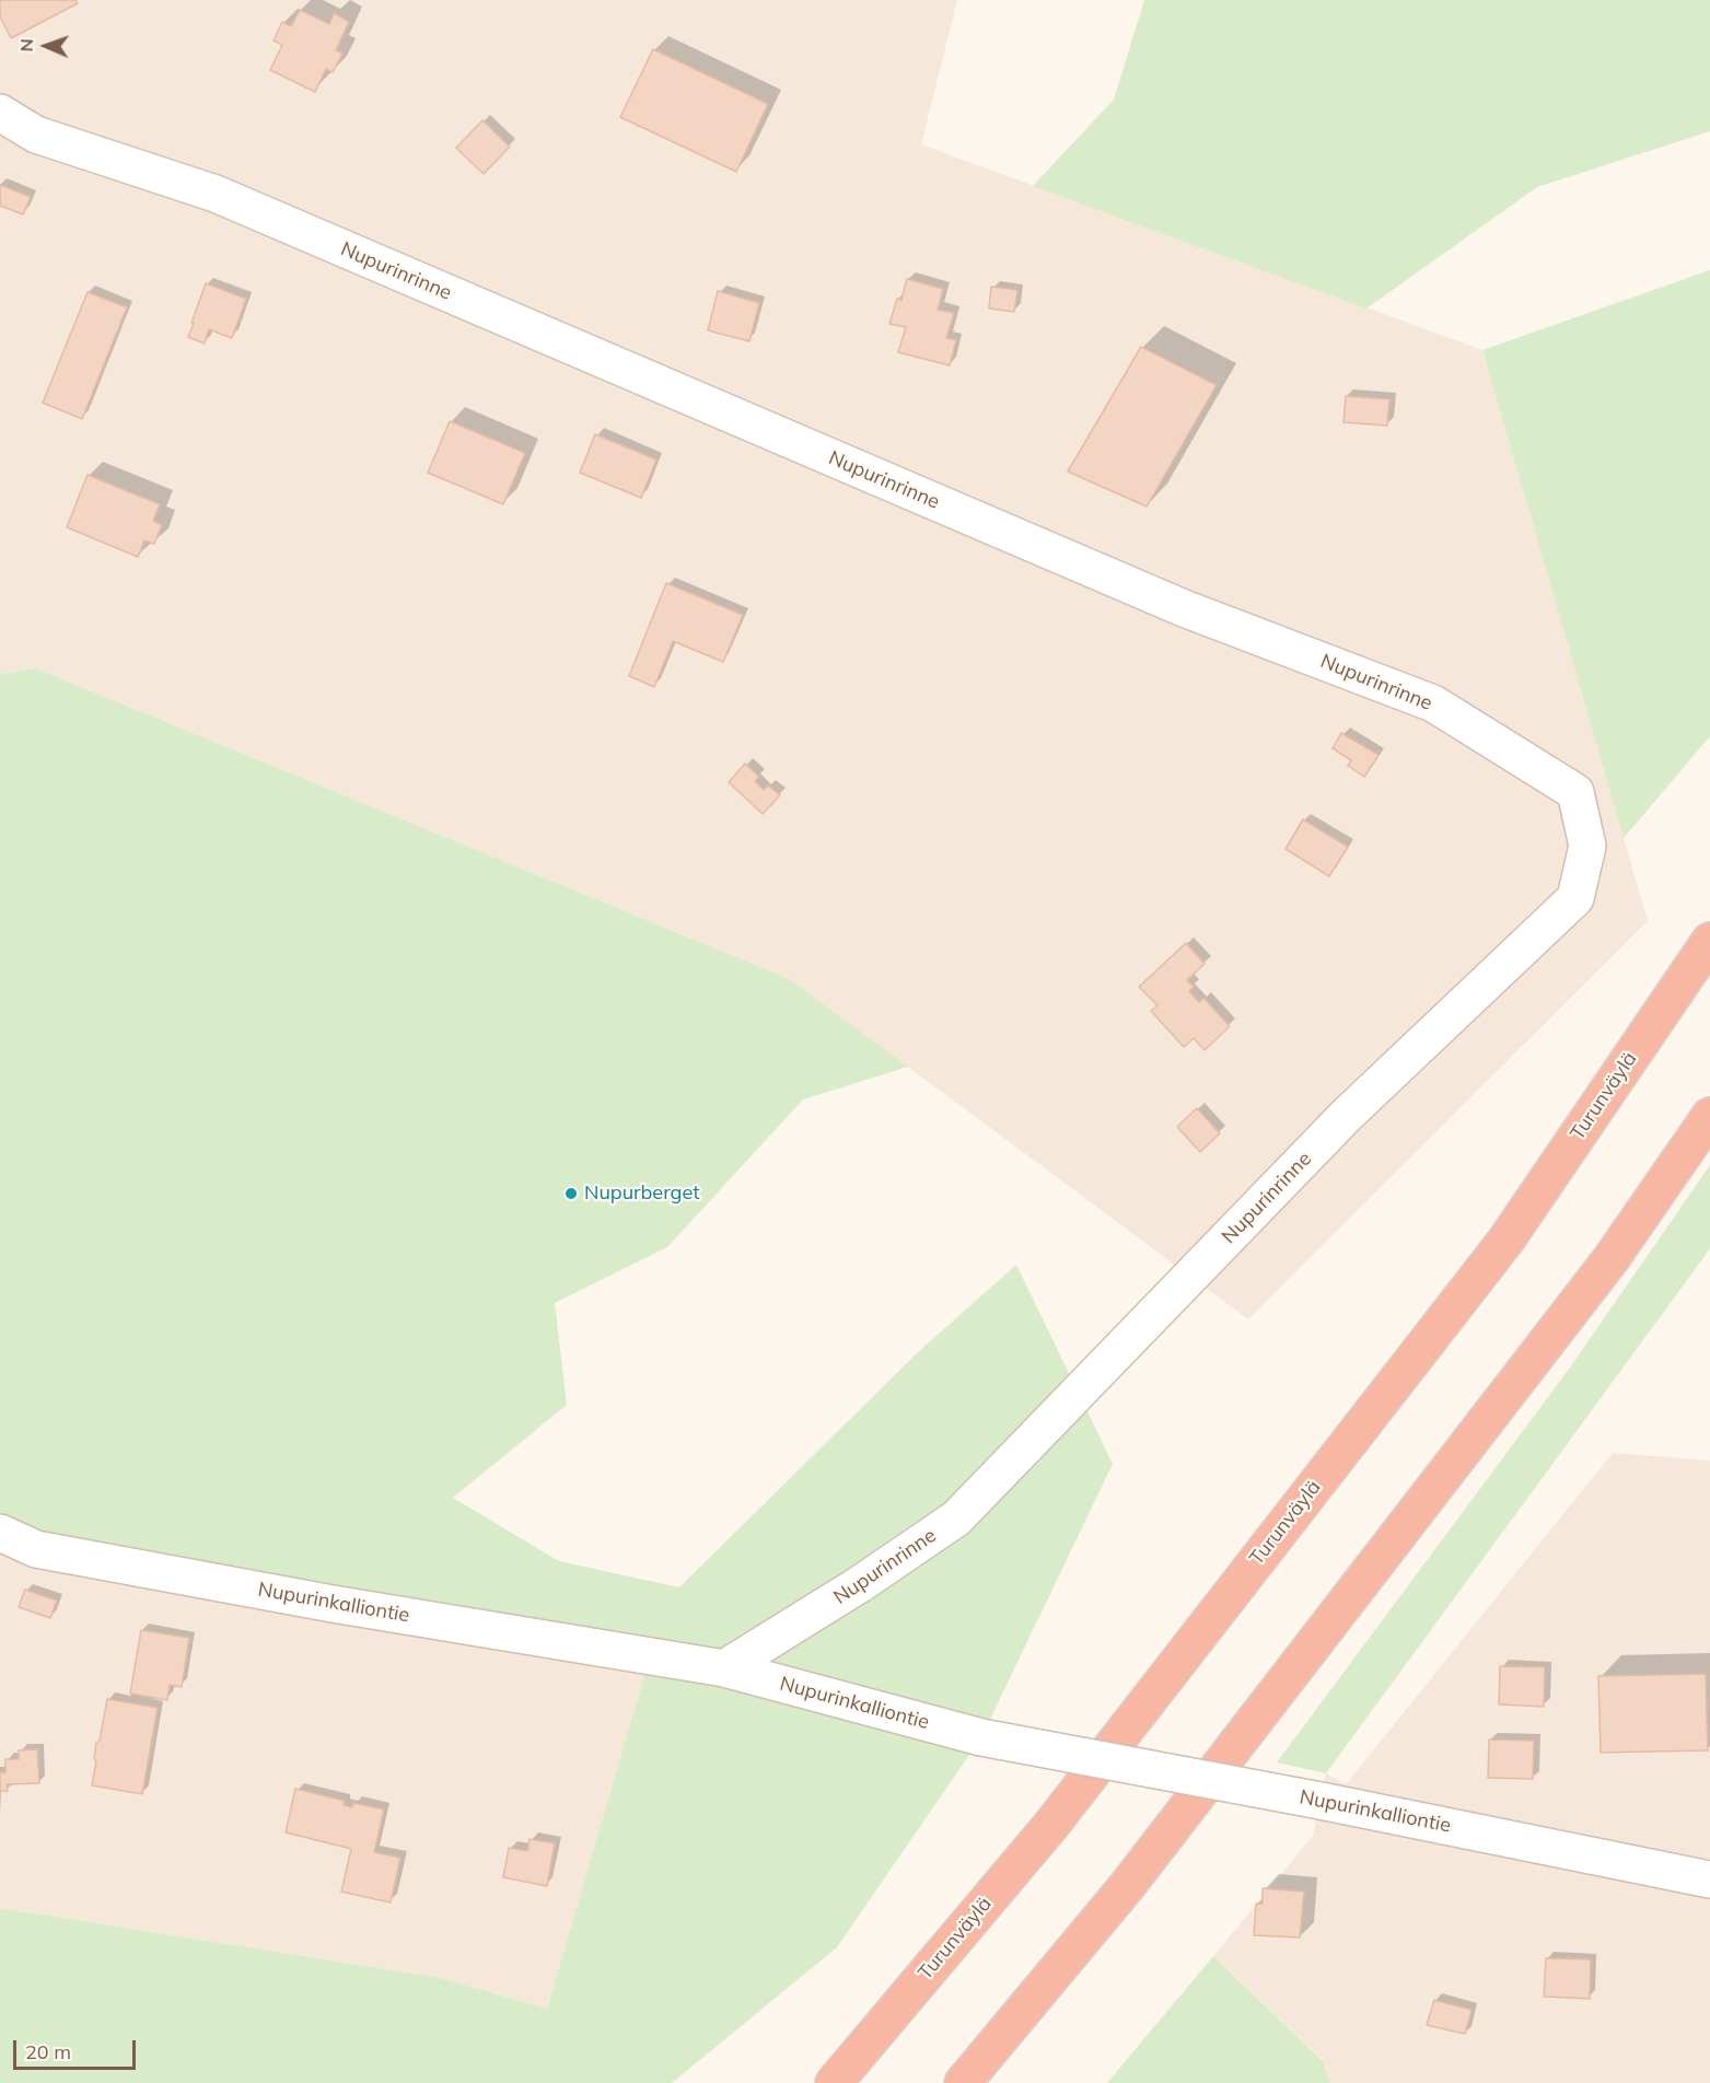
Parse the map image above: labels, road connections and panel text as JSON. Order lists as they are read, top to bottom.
{
  "streets": {
    "highway": ["Turunväylä"],
    "street": ["Nupurinrinne", "Nupurinkalliontie"]
  },
  "crossings": [
    ["Nupurinrinne", "Nupurinkalliontie"]
  ],
  "places": ["Nupurberget"],
  "scale_bar": "20 m",
  "north": "left"
}
